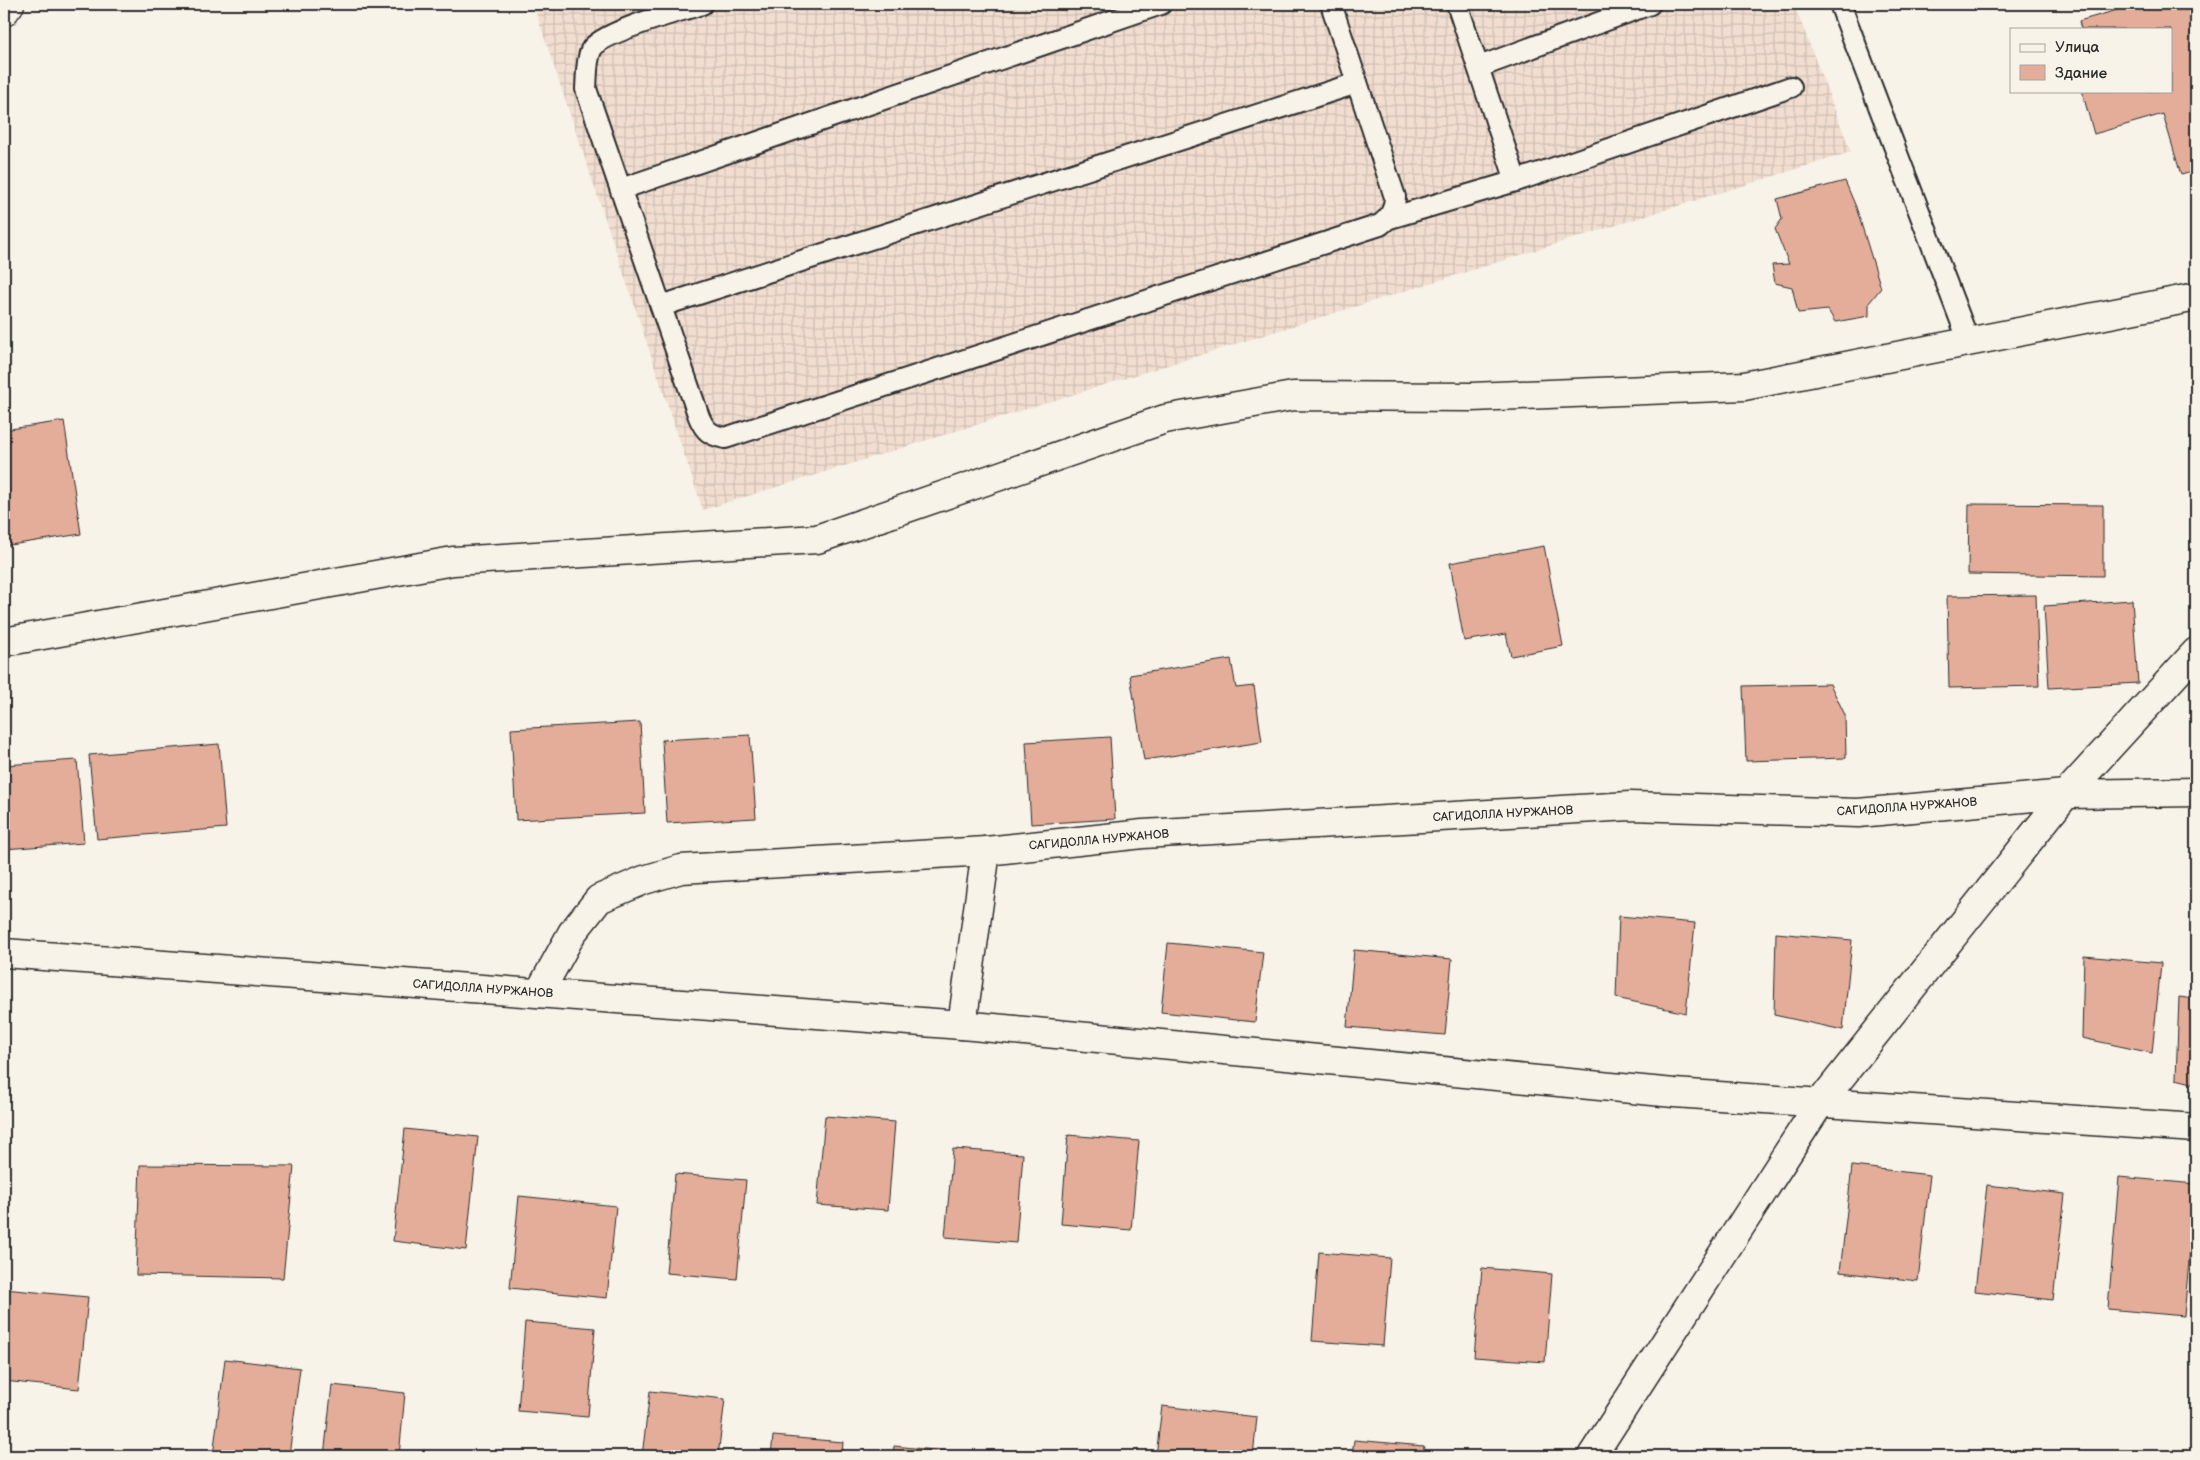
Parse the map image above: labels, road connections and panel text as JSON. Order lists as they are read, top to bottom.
{
  "streets": {
    "street": ["САГИДОЛЛА НУРЖАНОВ"]
  },
  "legend": ["Улица", "Здание"]
}
